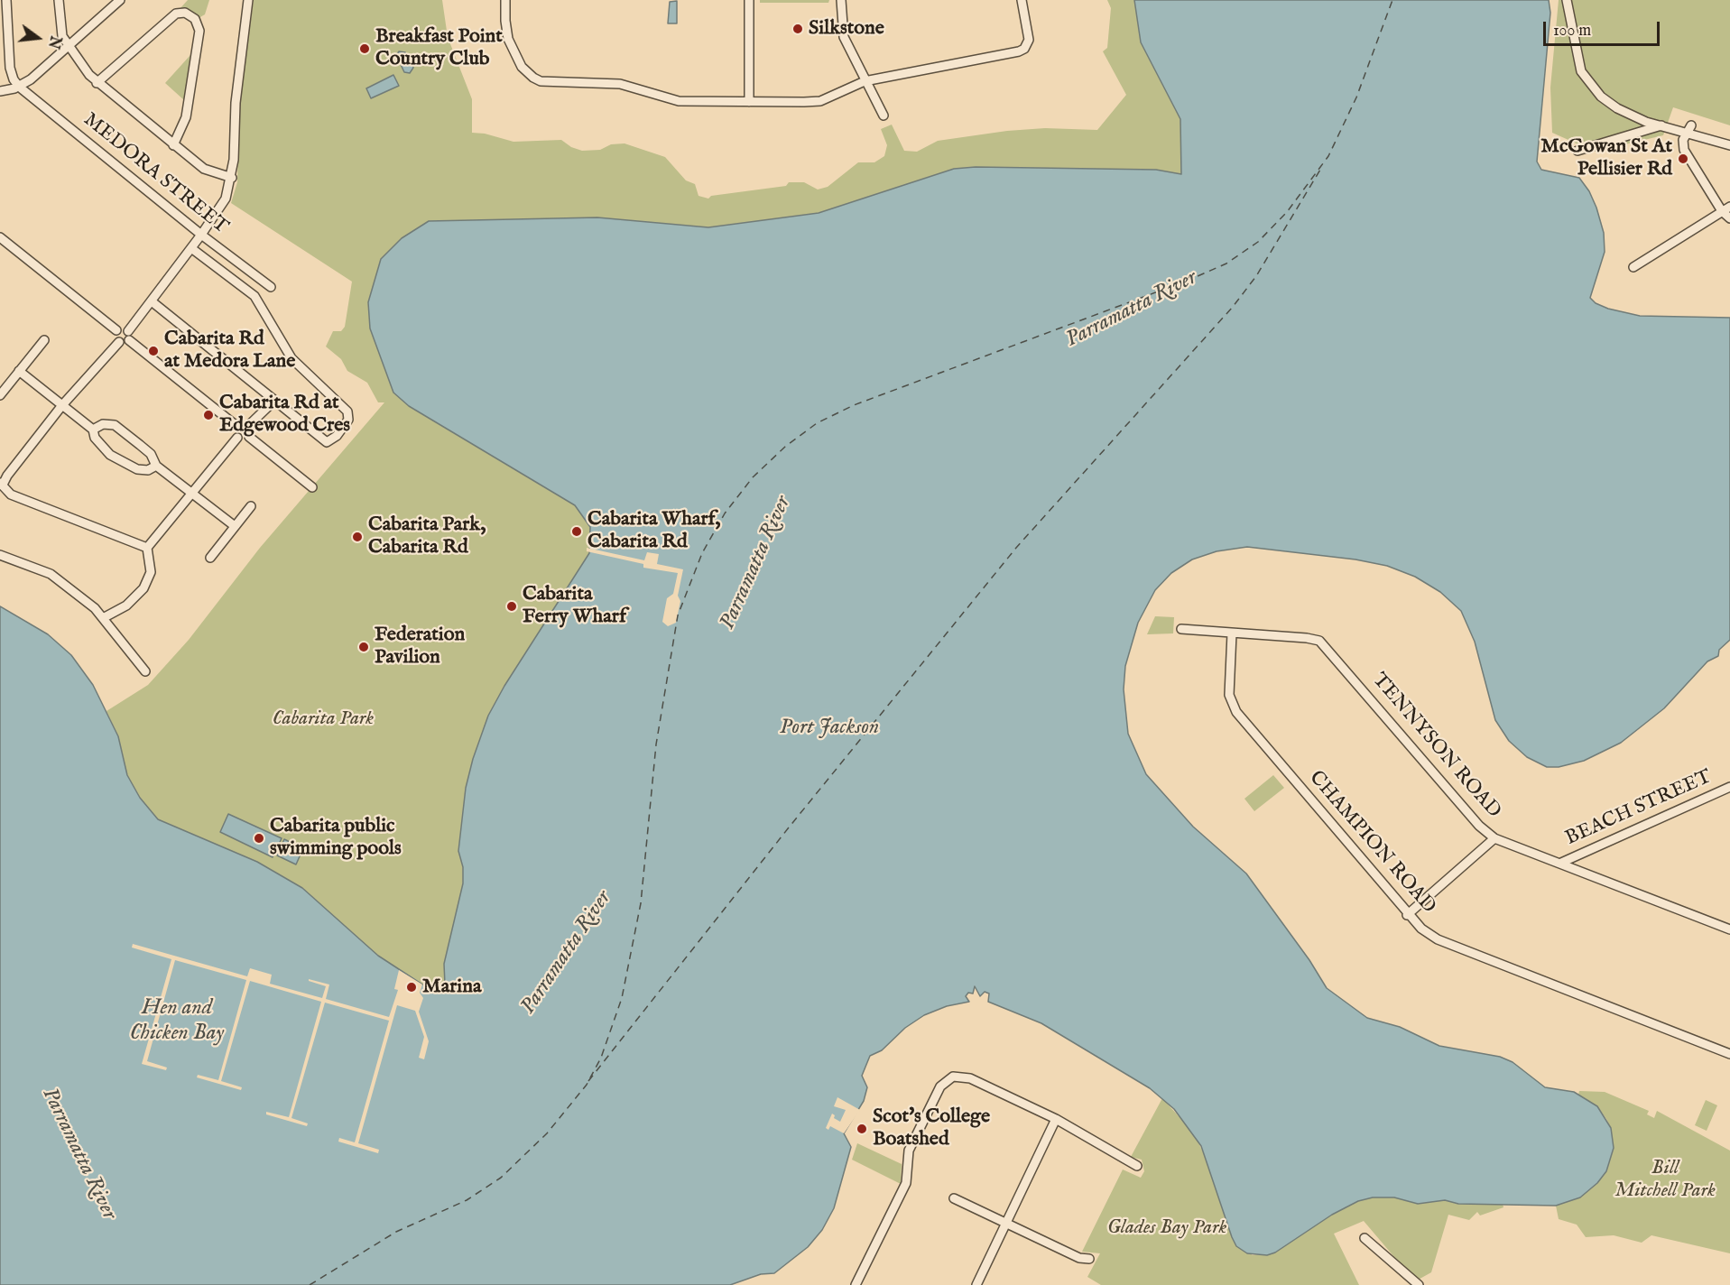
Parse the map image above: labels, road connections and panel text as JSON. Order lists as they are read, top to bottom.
{
  "streets": {
    "street": [
      "MEDORA STREET",
      "TENNYSON ROAD",
      "BEACH STREET",
      "CHAMPION ROAD"
    ]
  },
  "crossings": [
    ["TENNYSON ROAD", "BEACH STREET"],
    ["TENNYSON ROAD", "CHAMPION ROAD"]
  ],
  "water": ["Parramatta River", "Port Jackson", "Hen and Chicken Bay"],
  "parks": ["Cabarita Park", "Bill Mitchell Park", "Glades Bay Park"],
  "places": [
    "Silkstone",
    "Breakfast Point Country Club",
    "McGowan St At Pellisier Rd",
    "Cabarita Rd at Medora Lane",
    "Cabarita Rd at Edgewood Cres",
    "Cabarita Wharf, Cabarita Rd",
    "Cabarita Park, Cabarita Rd",
    "Cabarita Ferry Wharf",
    "Federation Pavilion",
    "Cabarita public swimming pools",
    "Marina",
    "Scot's College Boatshed"
  ],
  "scale_bar": "100 m",
  "north": "right"
}
